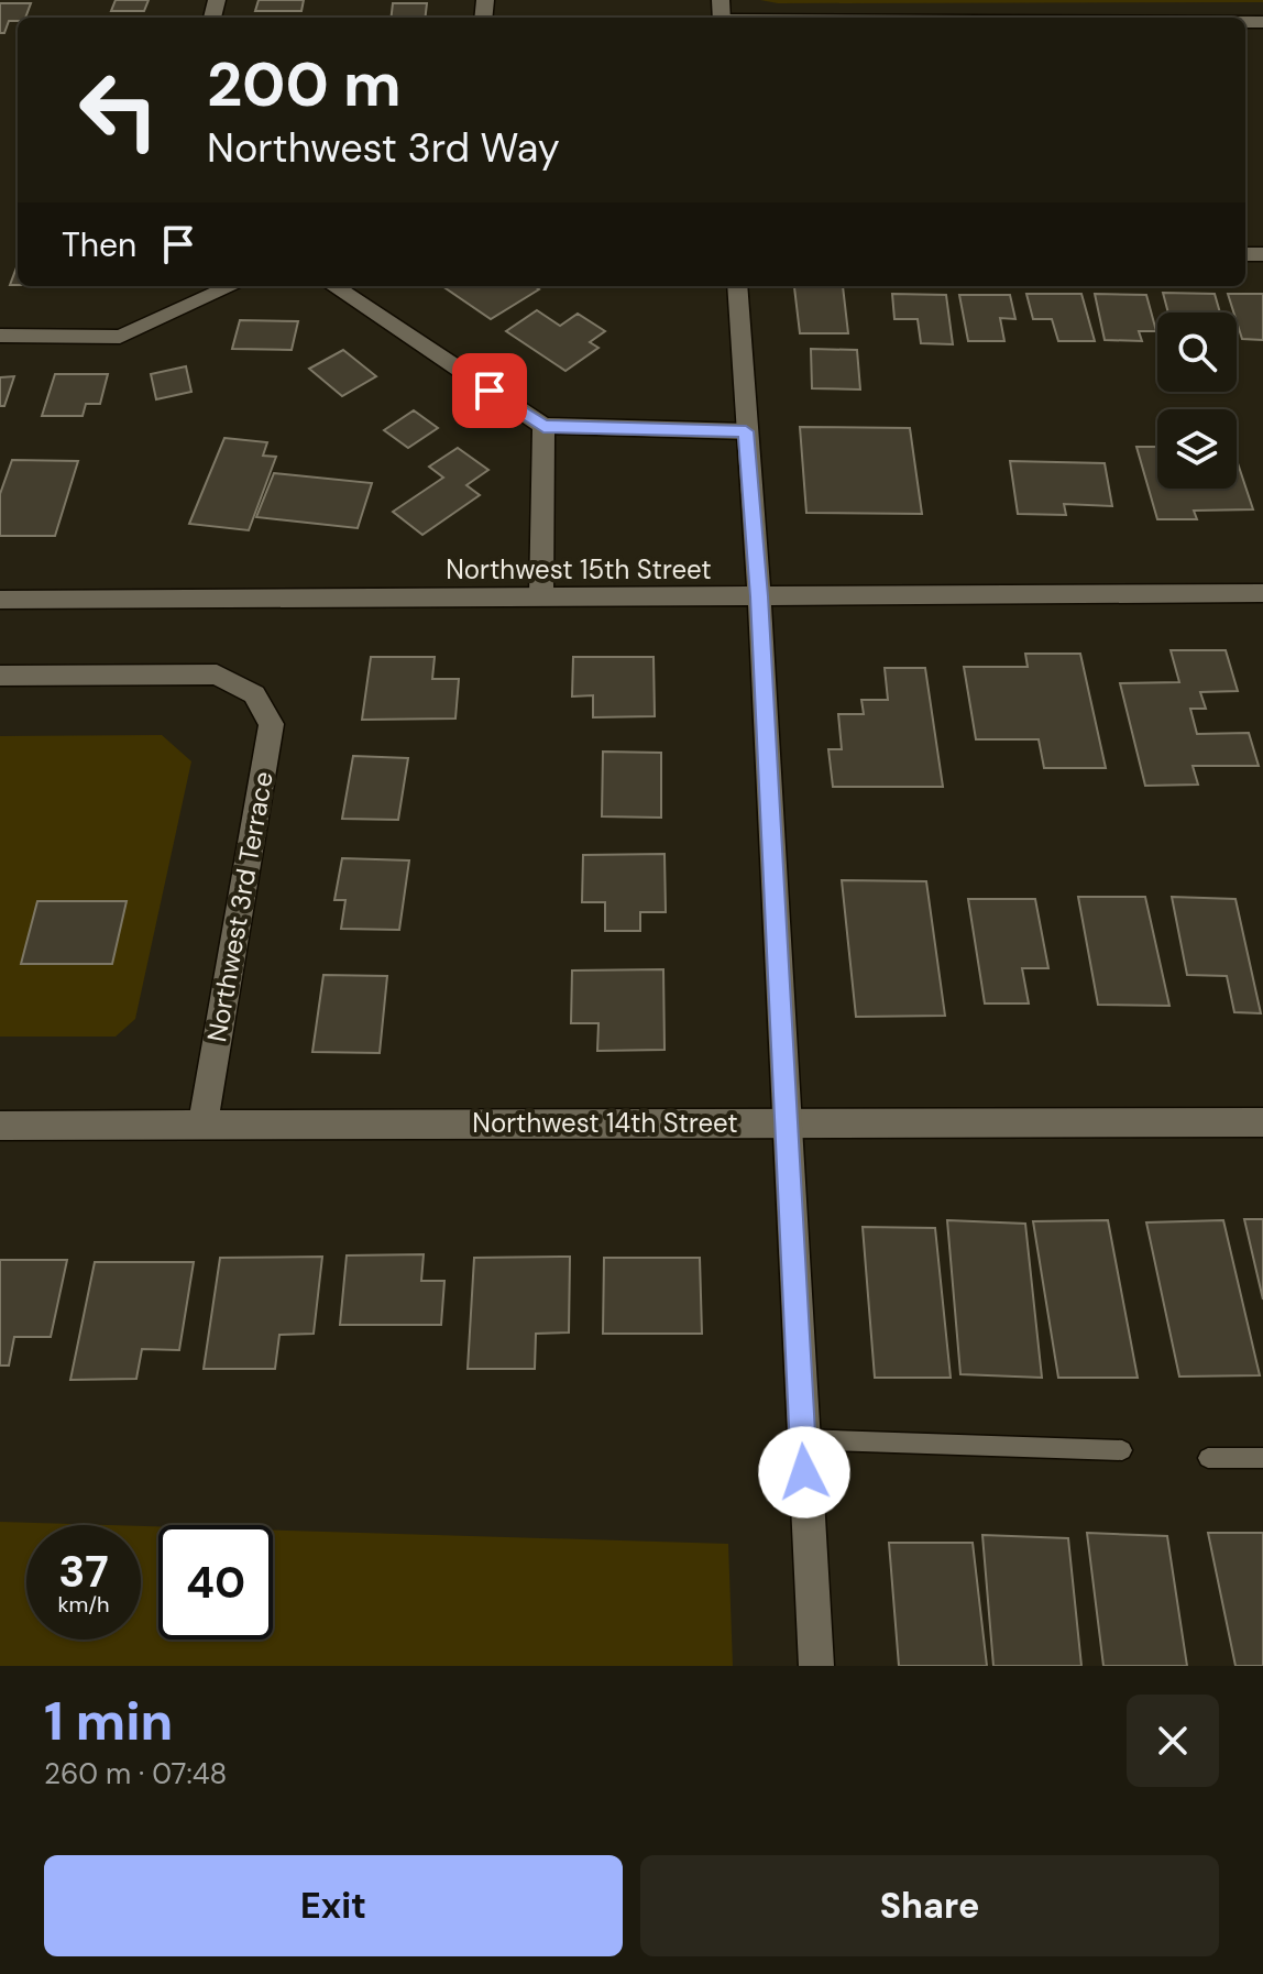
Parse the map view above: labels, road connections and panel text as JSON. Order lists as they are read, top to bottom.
{
  "streets": {
    "street": ["Northwest 15th Street", "Northwest 3rd Terrace", "Northwest 14th Street"]
  },
  "crossings": [
    ["Northwest 3rd Terrace", "Northwest 14th Street"]
  ],
  "page": {
    "turn": ["200 m", "Northwest 3rd Way"],
    "then": "Then",
    "speed": "37 km/h",
    "limit": "40",
    "heading": ["1 min", "260 m · 07:48"],
    "buttons": ["Exit", "Share"]
  }
}
